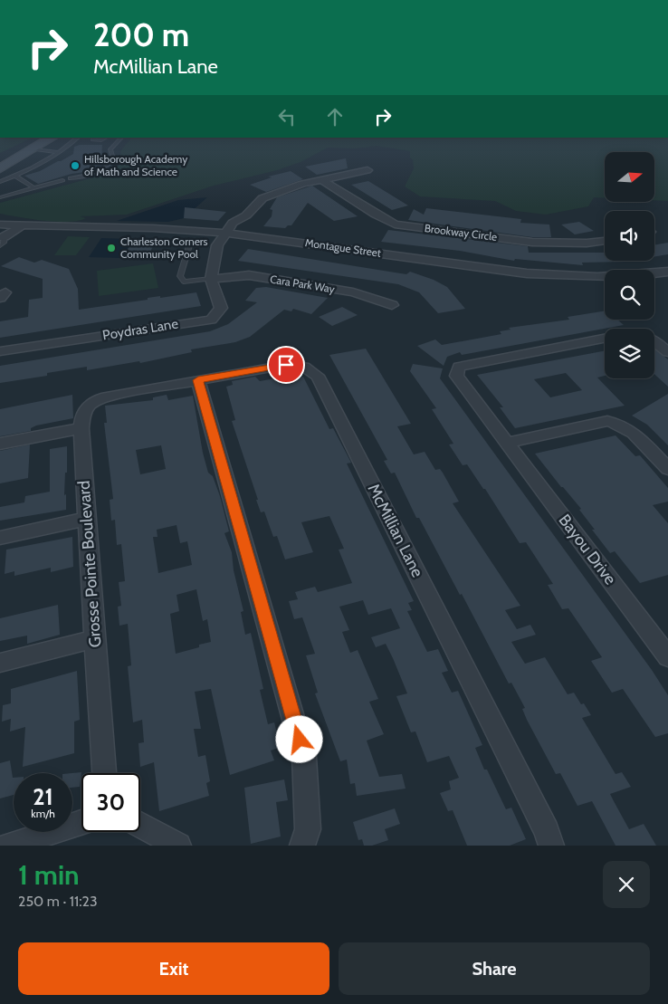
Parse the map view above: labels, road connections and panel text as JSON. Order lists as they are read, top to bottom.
{
  "streets": {
    "street": [
      "Brookway Circle",
      "Montague Street",
      "Cara Park Way",
      "Poydras Lane",
      "McMillian Lane",
      "Bayou Drive",
      "Grosse Pointe Boulevard"
    ]
  },
  "crossings": [
    ["Cara Park Way", "Poydras Lane"],
    ["McMillian Lane", "Grosse Pointe Boulevard"]
  ],
  "places": ["Hillsborough Academy of Math and Science", "Charleston Corners Community Pool"],
  "north": "right",
  "page": {
    "turn": ["200 m", "McMillian Lane"],
    "speed": "21 km/h",
    "limit": "30",
    "heading": ["1 min", "250 m · 11:23"],
    "buttons": ["Exit", "Share"]
  }
}
